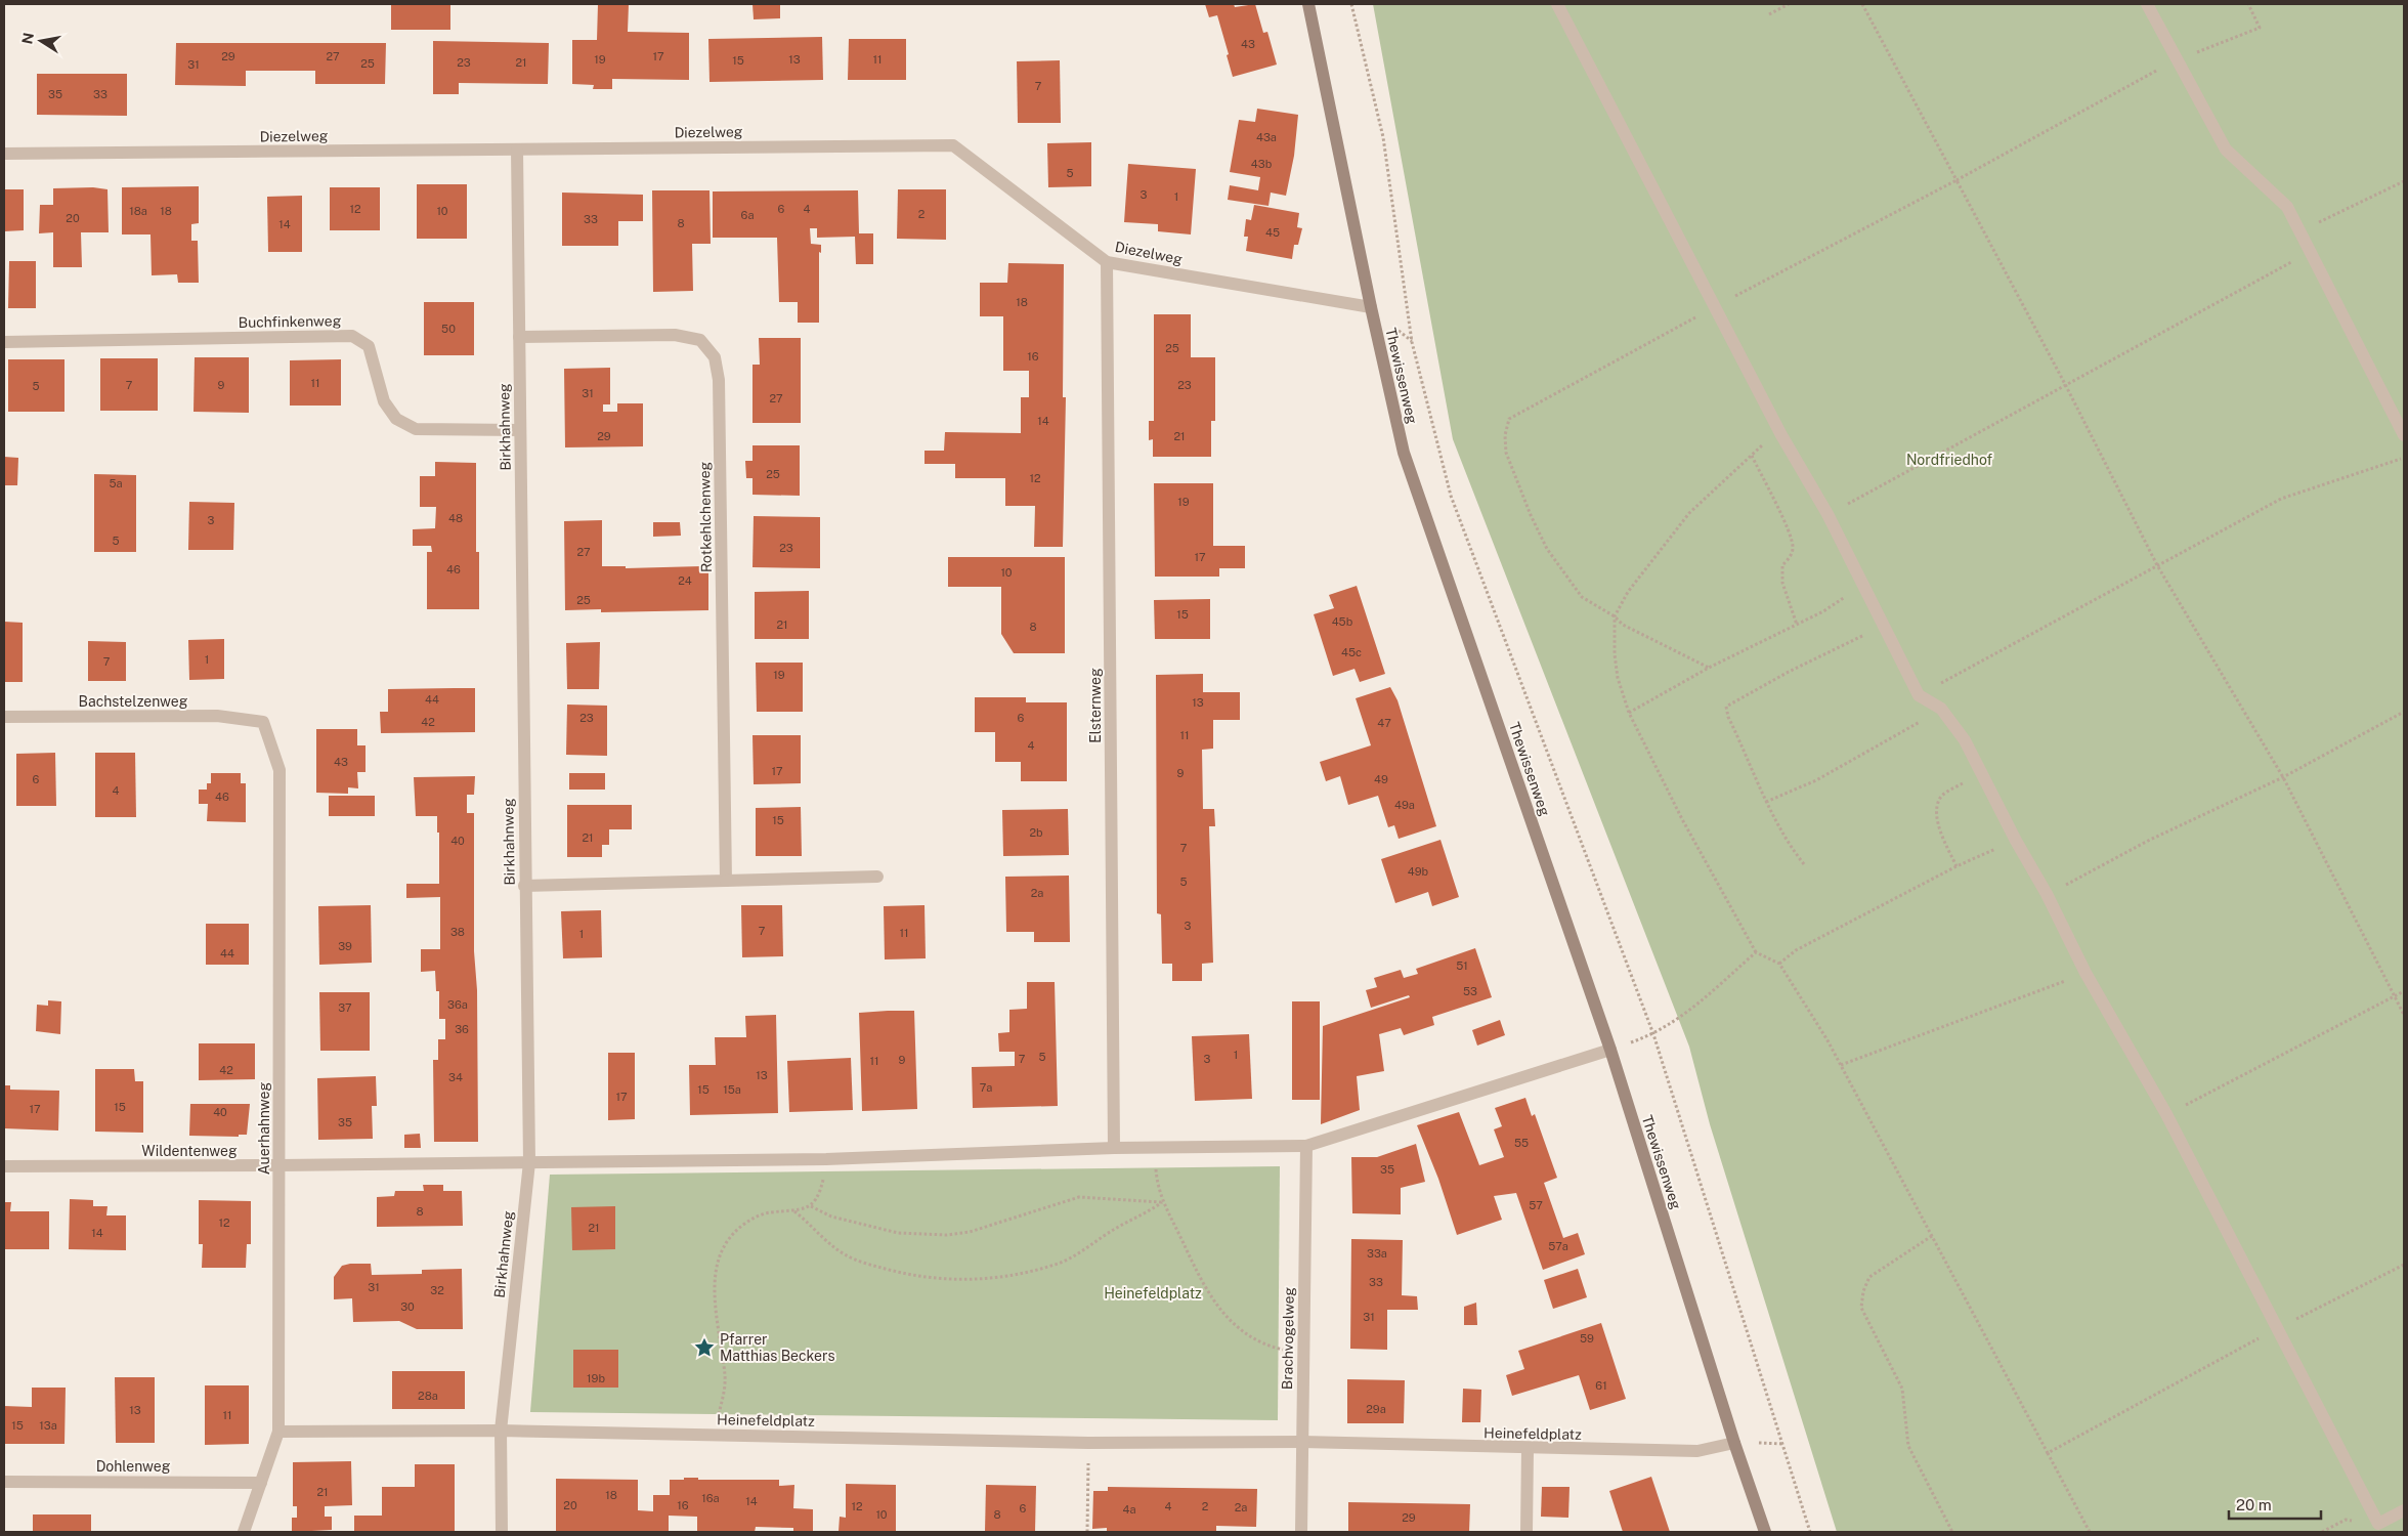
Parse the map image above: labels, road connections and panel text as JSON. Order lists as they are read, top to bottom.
{
  "streets": {
    "street": [
      "Diezelweg",
      "Buchfinkenweg",
      "Thewissenweg",
      "Birkhahnweg",
      "Rotkehlchenweg",
      "Bachstelzenweg",
      "Elsternweg",
      "Auerhahnweg",
      "Wildentenweg",
      "Brachvogelweg",
      "Heinefeldplatz",
      "Dohlenweg"
    ]
  },
  "crossings": [
    ["Diezelweg", "Thewissenweg"],
    ["Diezelweg", "Birkhahnweg"],
    ["Diezelweg", "Elsternweg"],
    ["Buchfinkenweg", "Birkhahnweg"],
    ["Thewissenweg", "Heinefeldplatz"],
    ["Birkhahnweg", "Rotkehlchenweg"],
    ["Birkhahnweg", "Wildentenweg"],
    ["Birkhahnweg", "Heinefeldplatz"],
    ["Bachstelzenweg", "Auerhahnweg"],
    ["Auerhahnweg", "Wildentenweg"],
    ["Auerhahnweg", "Dohlenweg"],
    ["Brachvogelweg", "Heinefeldplatz"]
  ],
  "parks": ["Nordfriedhof", "Heinefeldplatz"],
  "places": {
    "place": ["Pfarrer Matthias Beckers"]
  },
  "house_numbers": [
    "43",
    "29",
    "27",
    "17",
    "19",
    "13",
    "11",
    "15",
    "23",
    "21",
    "25",
    "31",
    "7",
    "35",
    "33",
    "43a",
    "43b",
    "5",
    "3",
    "1",
    "12",
    "6",
    "4",
    "18a",
    "18",
    "10",
    "2",
    "6a",
    "20",
    "33",
    "8",
    "14",
    "45",
    "18",
    "50",
    "25",
    "16",
    "11",
    "7",
    "9",
    "23",
    "5",
    "31",
    "27",
    "14",
    "29",
    "21",
    "25",
    "12",
    "5a",
    "19",
    "48",
    "3",
    "5",
    "23",
    "27",
    "17",
    "46",
    "10",
    "24",
    "25",
    "15",
    "45b",
    "21",
    "8",
    "45c",
    "1",
    "7",
    "19",
    "44",
    "13",
    "23",
    "6",
    "42",
    "47",
    "11",
    "4",
    "43",
    "17",
    "9",
    "6",
    "49",
    "4",
    "46",
    "49a",
    "15",
    "2b",
    "21",
    "40",
    "7",
    "49b",
    "5",
    "2a",
    "3",
    "7",
    "38",
    "11",
    "1",
    "39",
    "44",
    "51",
    "53",
    "36a",
    "37",
    "36",
    "1",
    "5",
    "7",
    "3",
    "9",
    "11",
    "42",
    "13",
    "34",
    "7a",
    "15",
    "15a",
    "17",
    "15",
    "17",
    "40",
    "35",
    "55",
    "35",
    "57",
    "8",
    "12",
    "21",
    "14",
    "57a",
    "33a",
    "33",
    "31",
    "32",
    "30",
    "31",
    "59",
    "19b",
    "61",
    "28a",
    "29a",
    "13",
    "11",
    "15",
    "13a",
    "21",
    "18",
    "16a",
    "14",
    "20",
    "16",
    "12",
    "4",
    "2",
    "2a",
    "6",
    "4a",
    "10",
    "8",
    "29"
  ],
  "scale_bar": "20 m",
  "north": "left"
}
